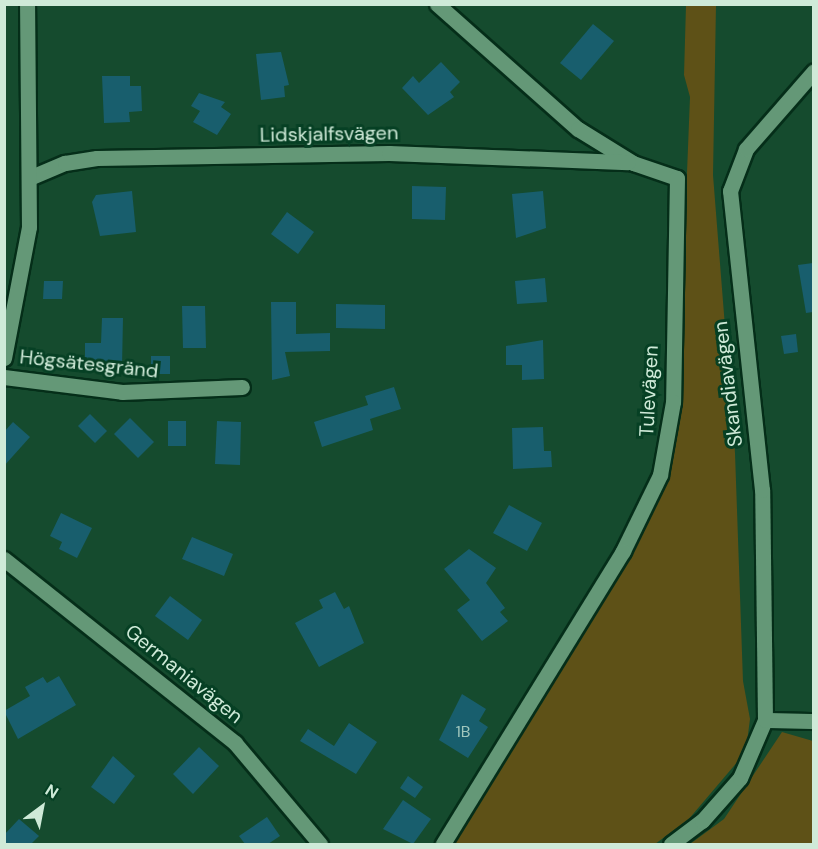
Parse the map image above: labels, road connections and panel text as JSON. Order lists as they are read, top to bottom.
{
  "streets": {
    "street": [
      "Lidskjalfsvägen",
      "Högsätesgränd",
      "Skandiavägen",
      "Tulevägen",
      "Germaniavägen"
    ]
  },
  "crossings": [
    ["Lidskjalfsvägen", "Tulevägen"]
  ],
  "house_numbers": ["1B"],
  "north": "top right"
}
